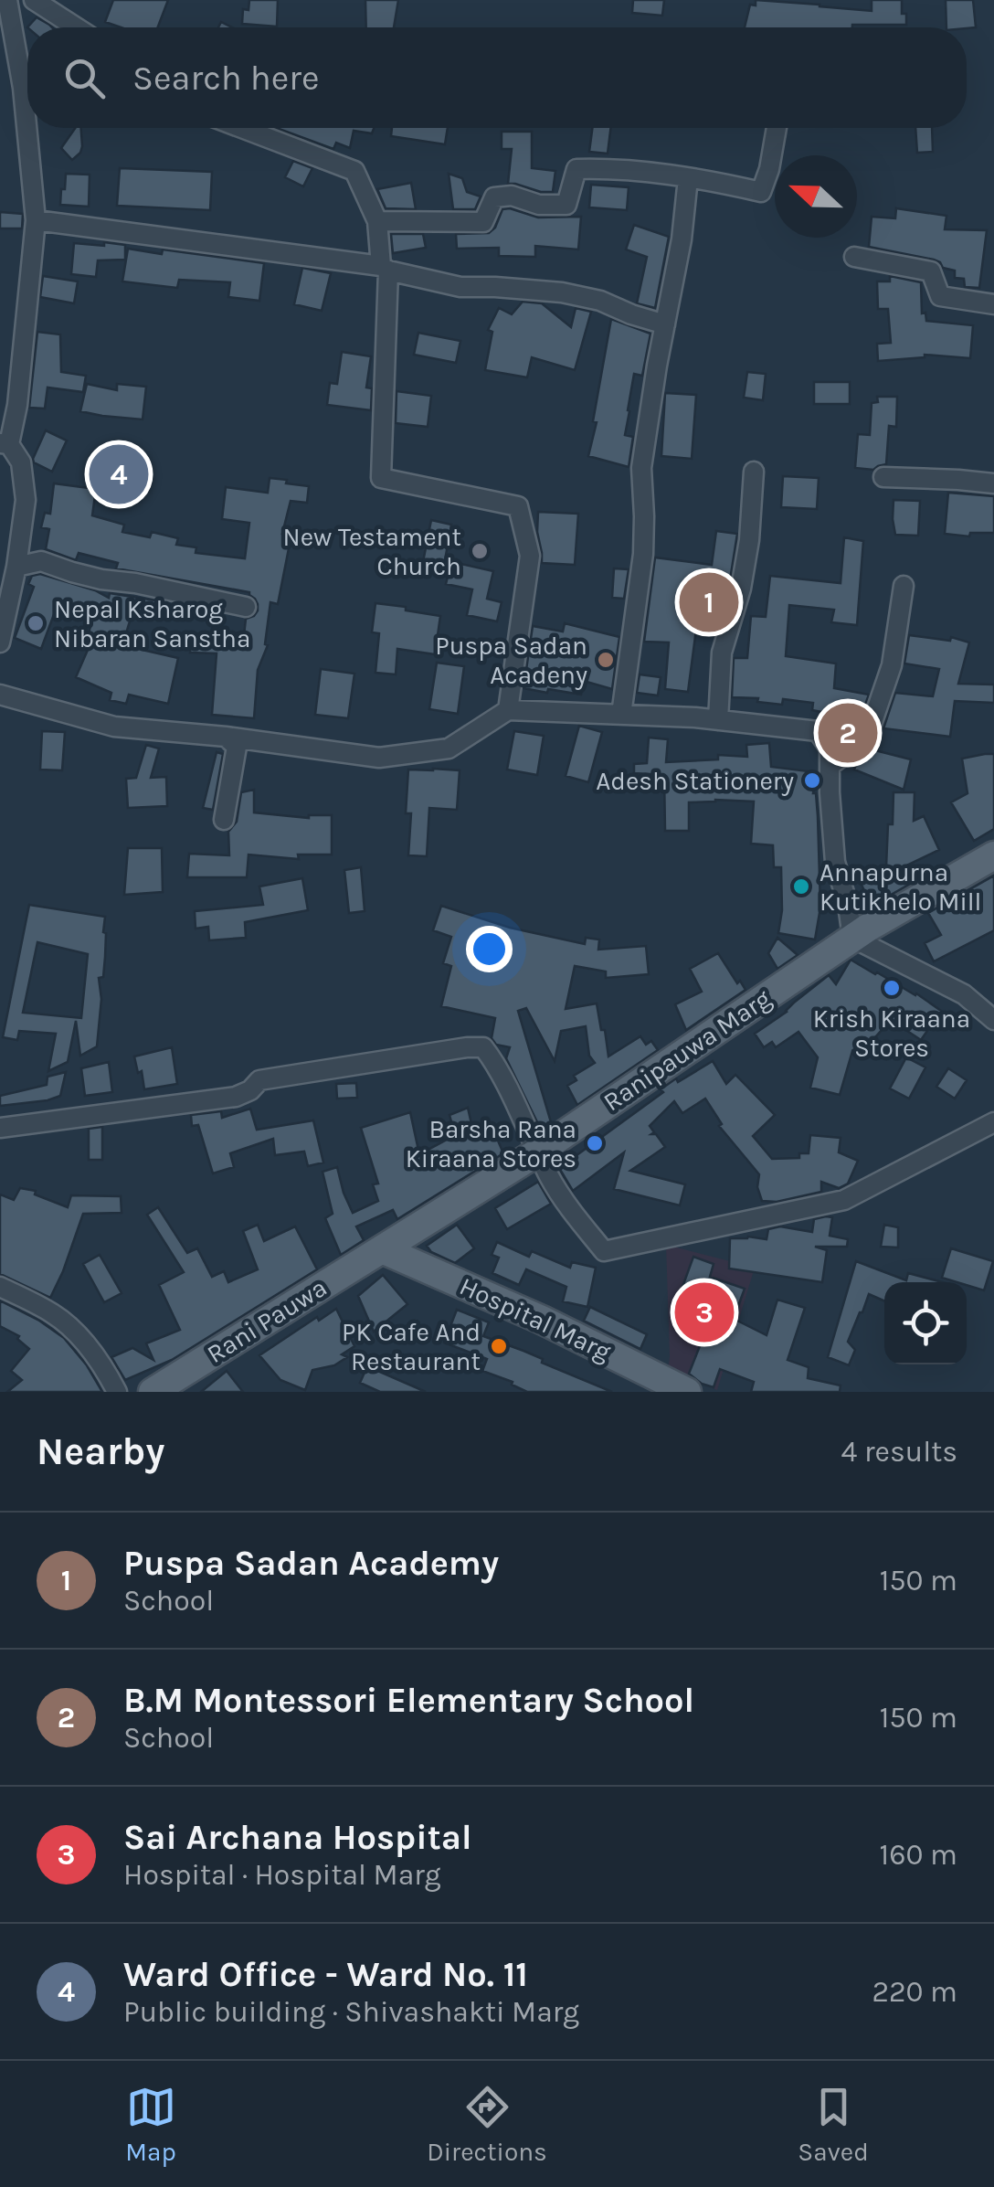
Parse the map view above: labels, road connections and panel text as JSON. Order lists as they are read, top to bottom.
{
  "streets": {
    "main road": ["Ranipauwa Marg", "Hospital Marg", "Rani Pauwa"]
  },
  "crossings": [
    ["Ranipauwa Marg", "Hospital Marg"],
    ["Ranipauwa Marg", "Rani Pauwa"],
    ["Hospital Marg", "Rani Pauwa"]
  ],
  "places": [
    "New Testament Church",
    "Nepal Ksharog Nibaran Sanstha",
    "Puspa Sadan Acadeny",
    "Adesh Stationery",
    "Annapurna Kutikhelo Mill",
    "Krish Kiraana Stores",
    "Barsha Rana Kiraana Stores",
    "PK Cafe And Restaurant"
  ],
  "north": "left",
  "page": {
    "search": "Search here",
    "pins": [
      "4",
      "1",
      "2",
      "3"
    ],
    "heading": ["Nearby", "4 results"],
    "list": [
      {
        "mark": "1",
        "name": "Puspa Sadan Academy",
        "note": "School",
        "value": "150 m"
      },
      {
        "mark": "2",
        "name": "B.M Montessori Elementary School",
        "note": "School",
        "value": "150 m"
      },
      {
        "mark": "3",
        "name": "Sai Archana Hospital",
        "note": "Hospital · Hospital Marg",
        "value": "160 m"
      },
      {
        "mark": "4",
        "name": "Ward Office - Ward No. 11",
        "note": "Public building · Shivashakti Marg",
        "value": "220 m"
      }
    ],
    "nav": ["Map", "Directions", "Saved"]
  }
}
